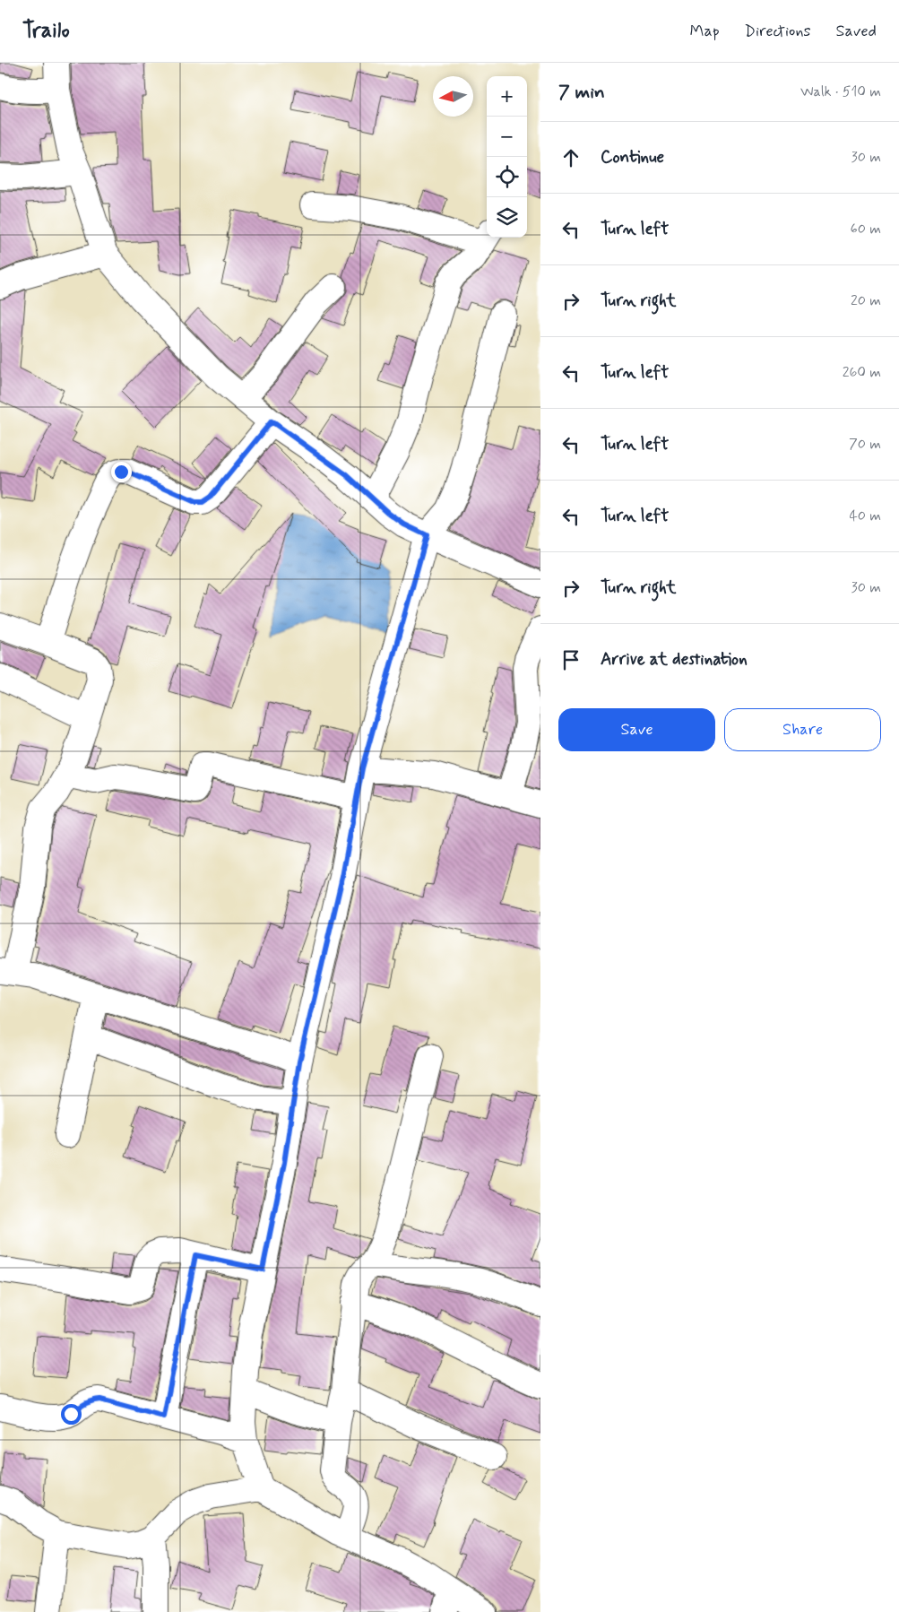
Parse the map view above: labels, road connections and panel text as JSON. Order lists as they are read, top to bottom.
{
  "north": "left",
  "page": {
    "header": "Trailo",
    "nav": ["Map", "Directions", "Saved"],
    "heading": ["7 min", "Walk · 510 m"],
    "map_buttons": ["+", "−"],
    "list": [
      ["Continue", "30 m"],
      ["Turn left", "60 m"],
      ["Turn right", "20 m"],
      ["Turn left", "260 m"],
      ["Turn left", "70 m"],
      ["Turn left", "40 m"],
      ["Turn right", "30 m"],
      "Arrive at destination"
    ],
    "buttons": ["Save", "Share"]
  }
}
